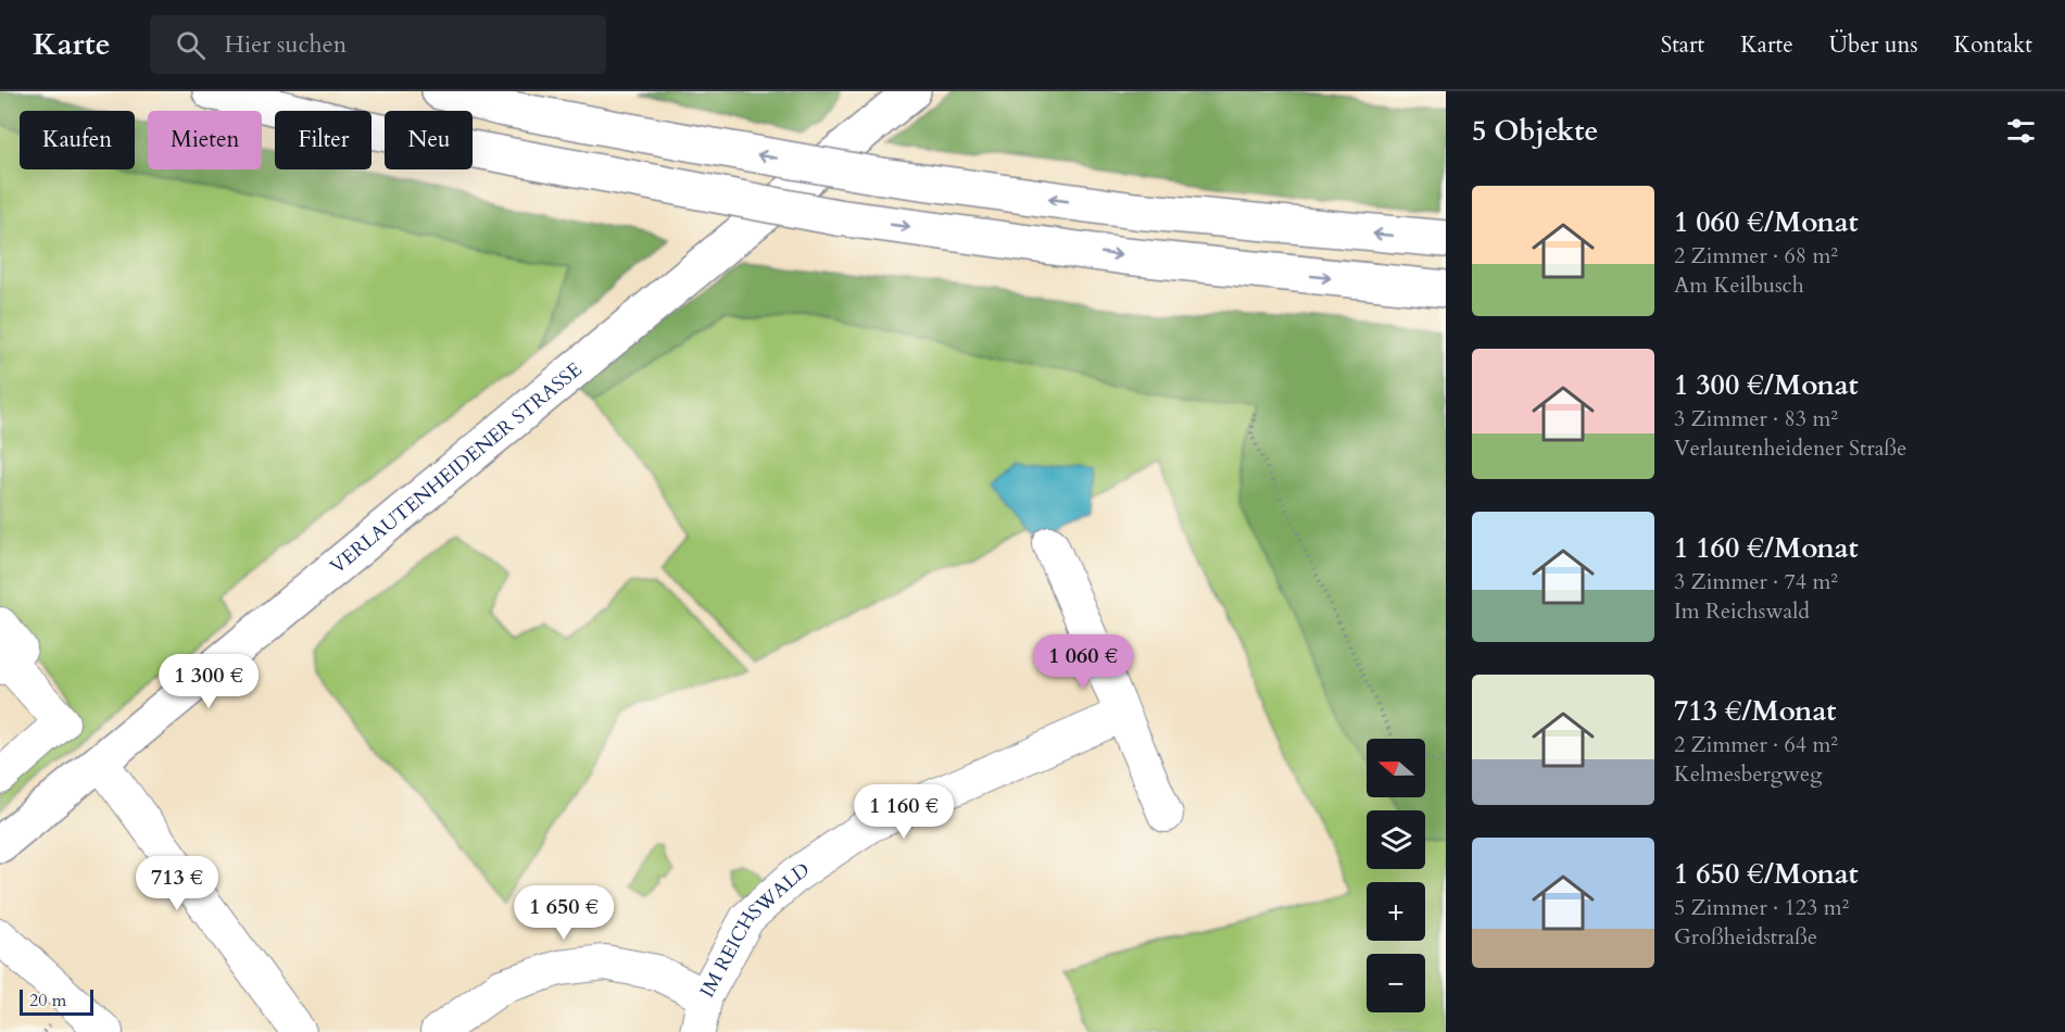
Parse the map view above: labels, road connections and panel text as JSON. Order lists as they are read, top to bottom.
{
  "streets": {
    "main road": ["VERLAUTENHEIDENER STRASSE"],
    "street": ["IM REICHSWALD"]
  },
  "scale_bar": "20 m",
  "north": "left",
  "page": {
    "header": "Karte",
    "search": "Hier suchen",
    "nav": [
      "Start",
      "Karte",
      "Über uns",
      "Kontakt"
    ],
    "heading": "5 Objekte",
    "chip": [
      "Kaufen",
      "Mieten",
      "Filter",
      "Neu"
    ],
    "list": [
      {
        "name": "1 060 €/Monat",
        "note": "2 Zimmer · 68 m² · Am Keilbusch"
      },
      {
        "name": "1 300 €/Monat",
        "note": "3 Zimmer · 83 m² · Verlautenheidener Straße"
      },
      {
        "name": "1 160 €/Monat",
        "note": "3 Zimmer · 74 m² · Im Reichswald"
      },
      {
        "name": "713 €/Monat",
        "note": "2 Zimmer · 64 m² · Kelmesbergweg"
      },
      {
        "name": "1 650 €/Monat",
        "note": "5 Zimmer · 123 m² · Großheidstraße"
      }
    ],
    "price": [
      "1 060 €",
      "1 300 €",
      "1 160 €",
      "713 €",
      "1 650 €"
    ],
    "map_buttons": ["+", "−"],
    "scale": "20 m"
  }
}
